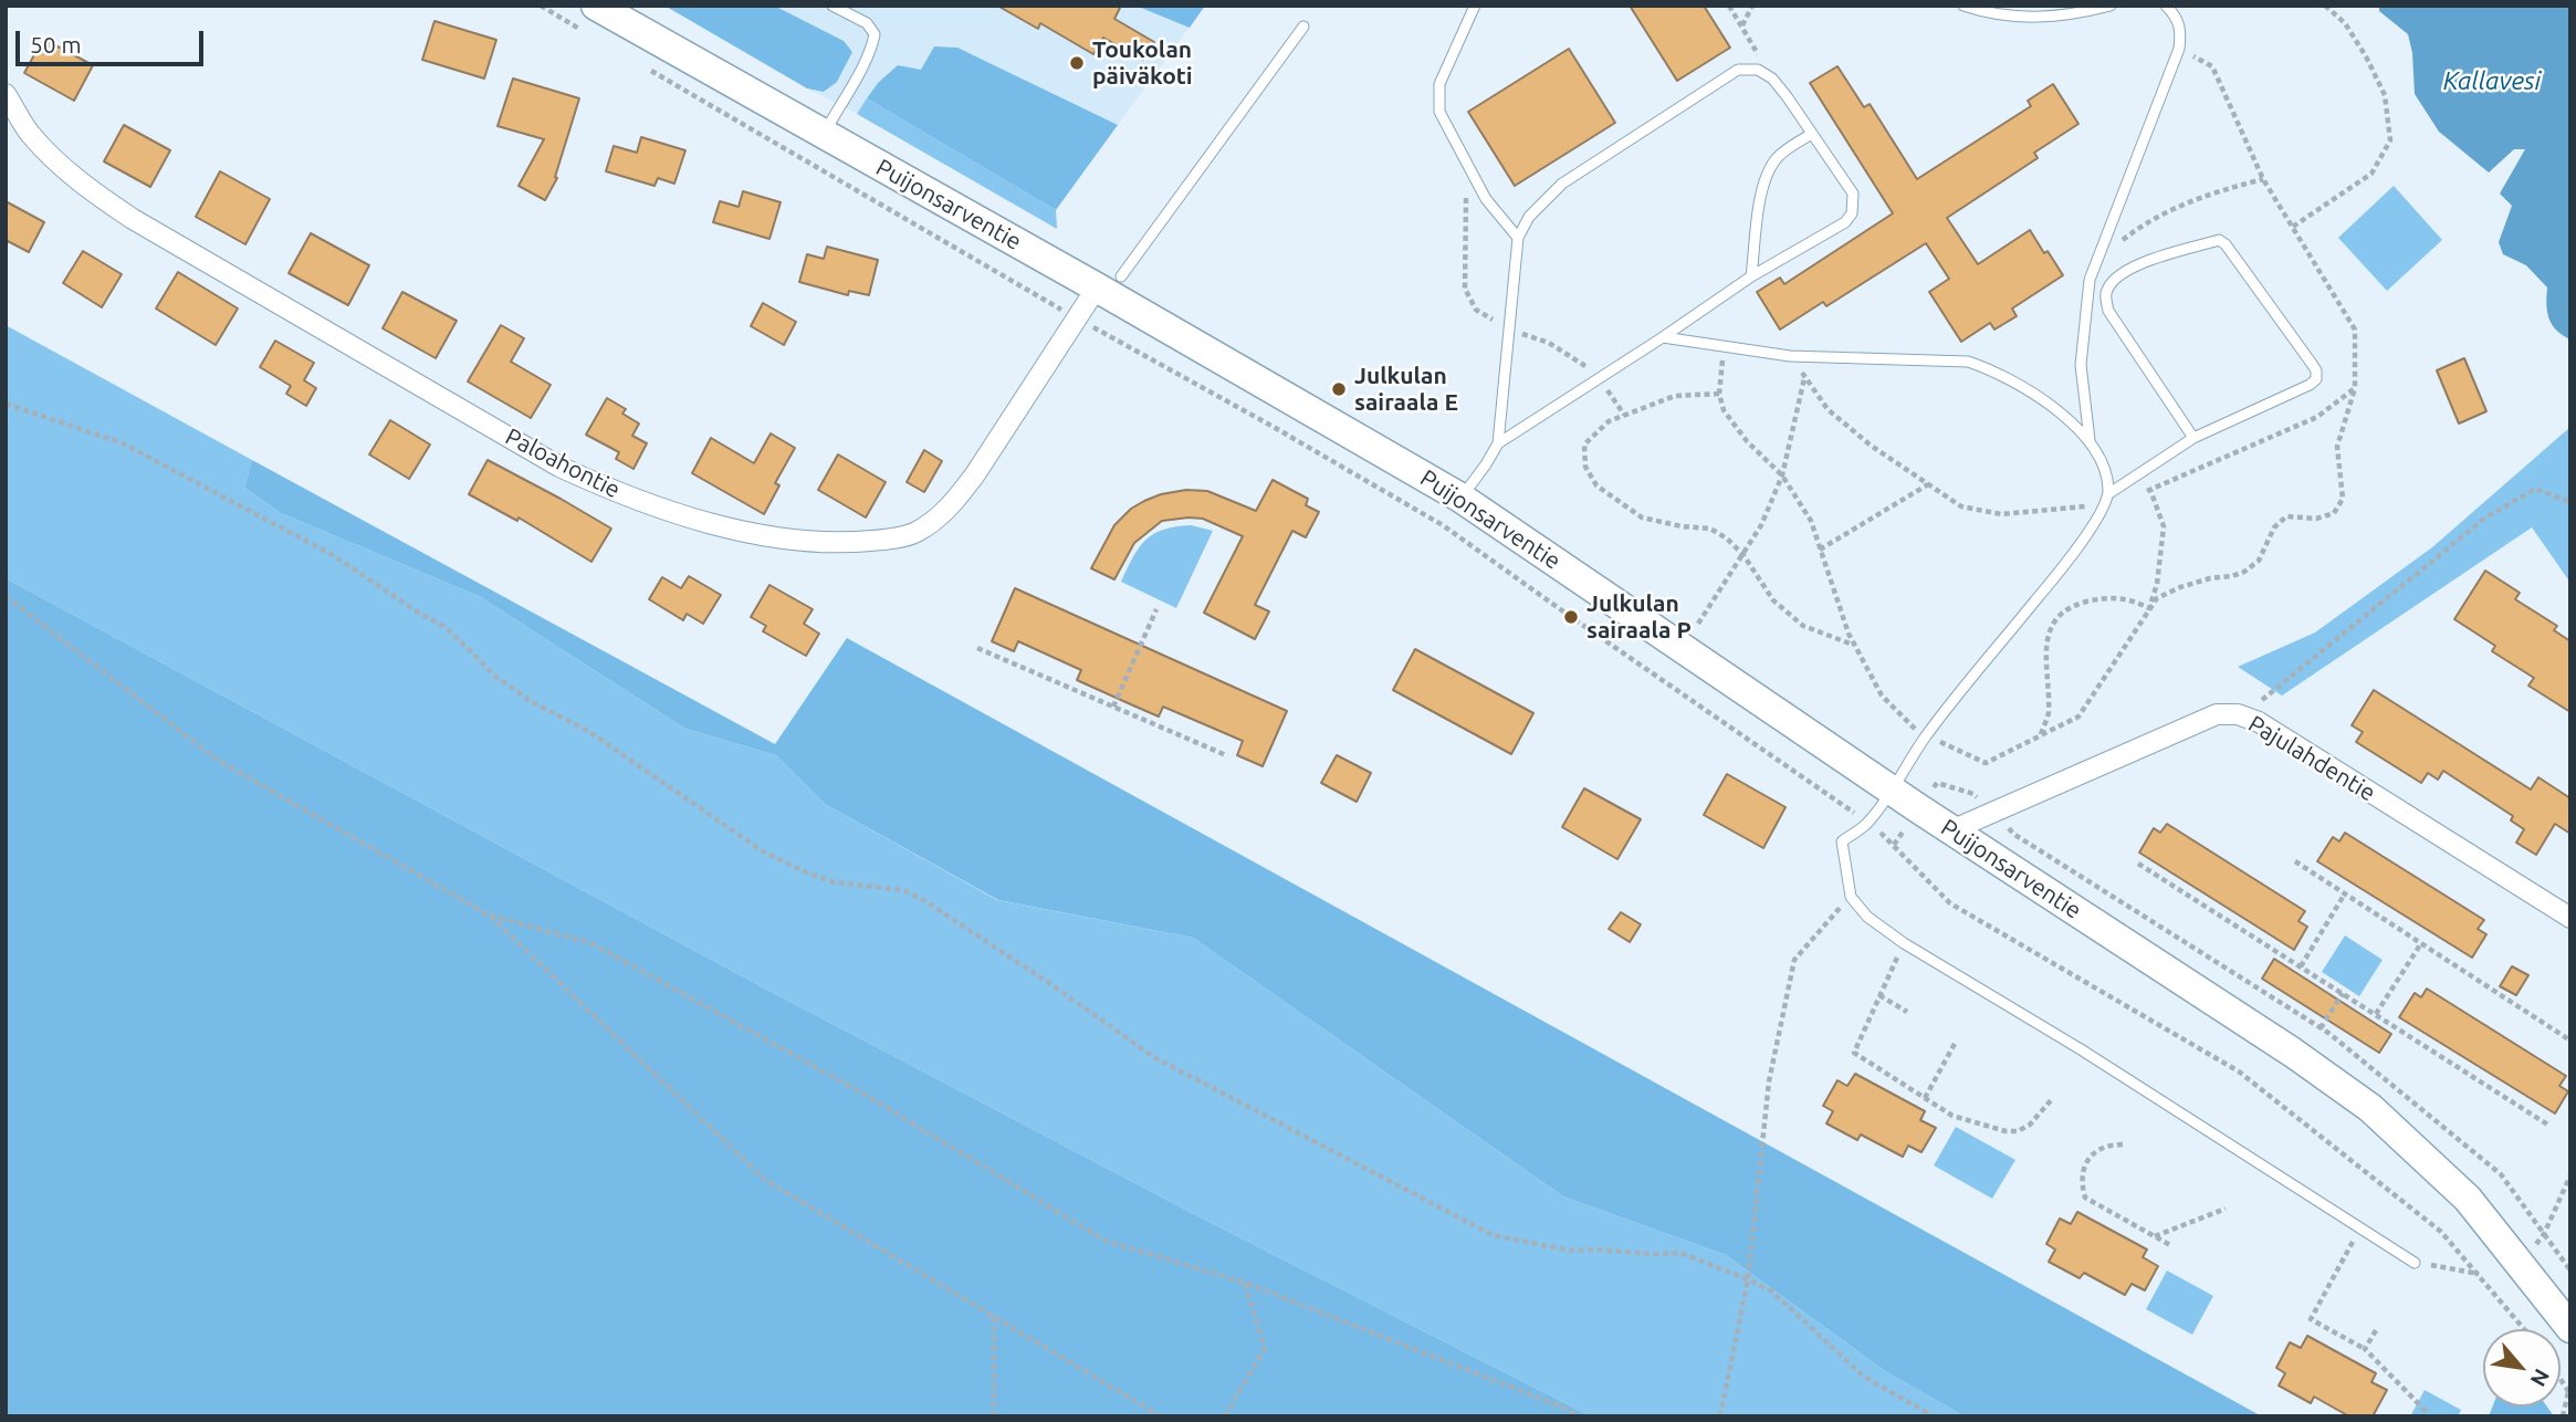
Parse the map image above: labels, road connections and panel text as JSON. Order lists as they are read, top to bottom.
{
  "streets": {
    "main road": ["Puijonsarventie"],
    "street": ["Paloahontie", "Pajulahdentie"]
  },
  "crossings": [
    ["Puijonsarventie", "Paloahontie"],
    ["Puijonsarventie", "Pajulahdentie"]
  ],
  "water": ["Kallavesi"],
  "places": ["Toukolan päiväkoti", "Julkulan sairaala E", "Julkulan sairaala P"],
  "scale_bar": "50 m",
  "north": "bottom right"
}
